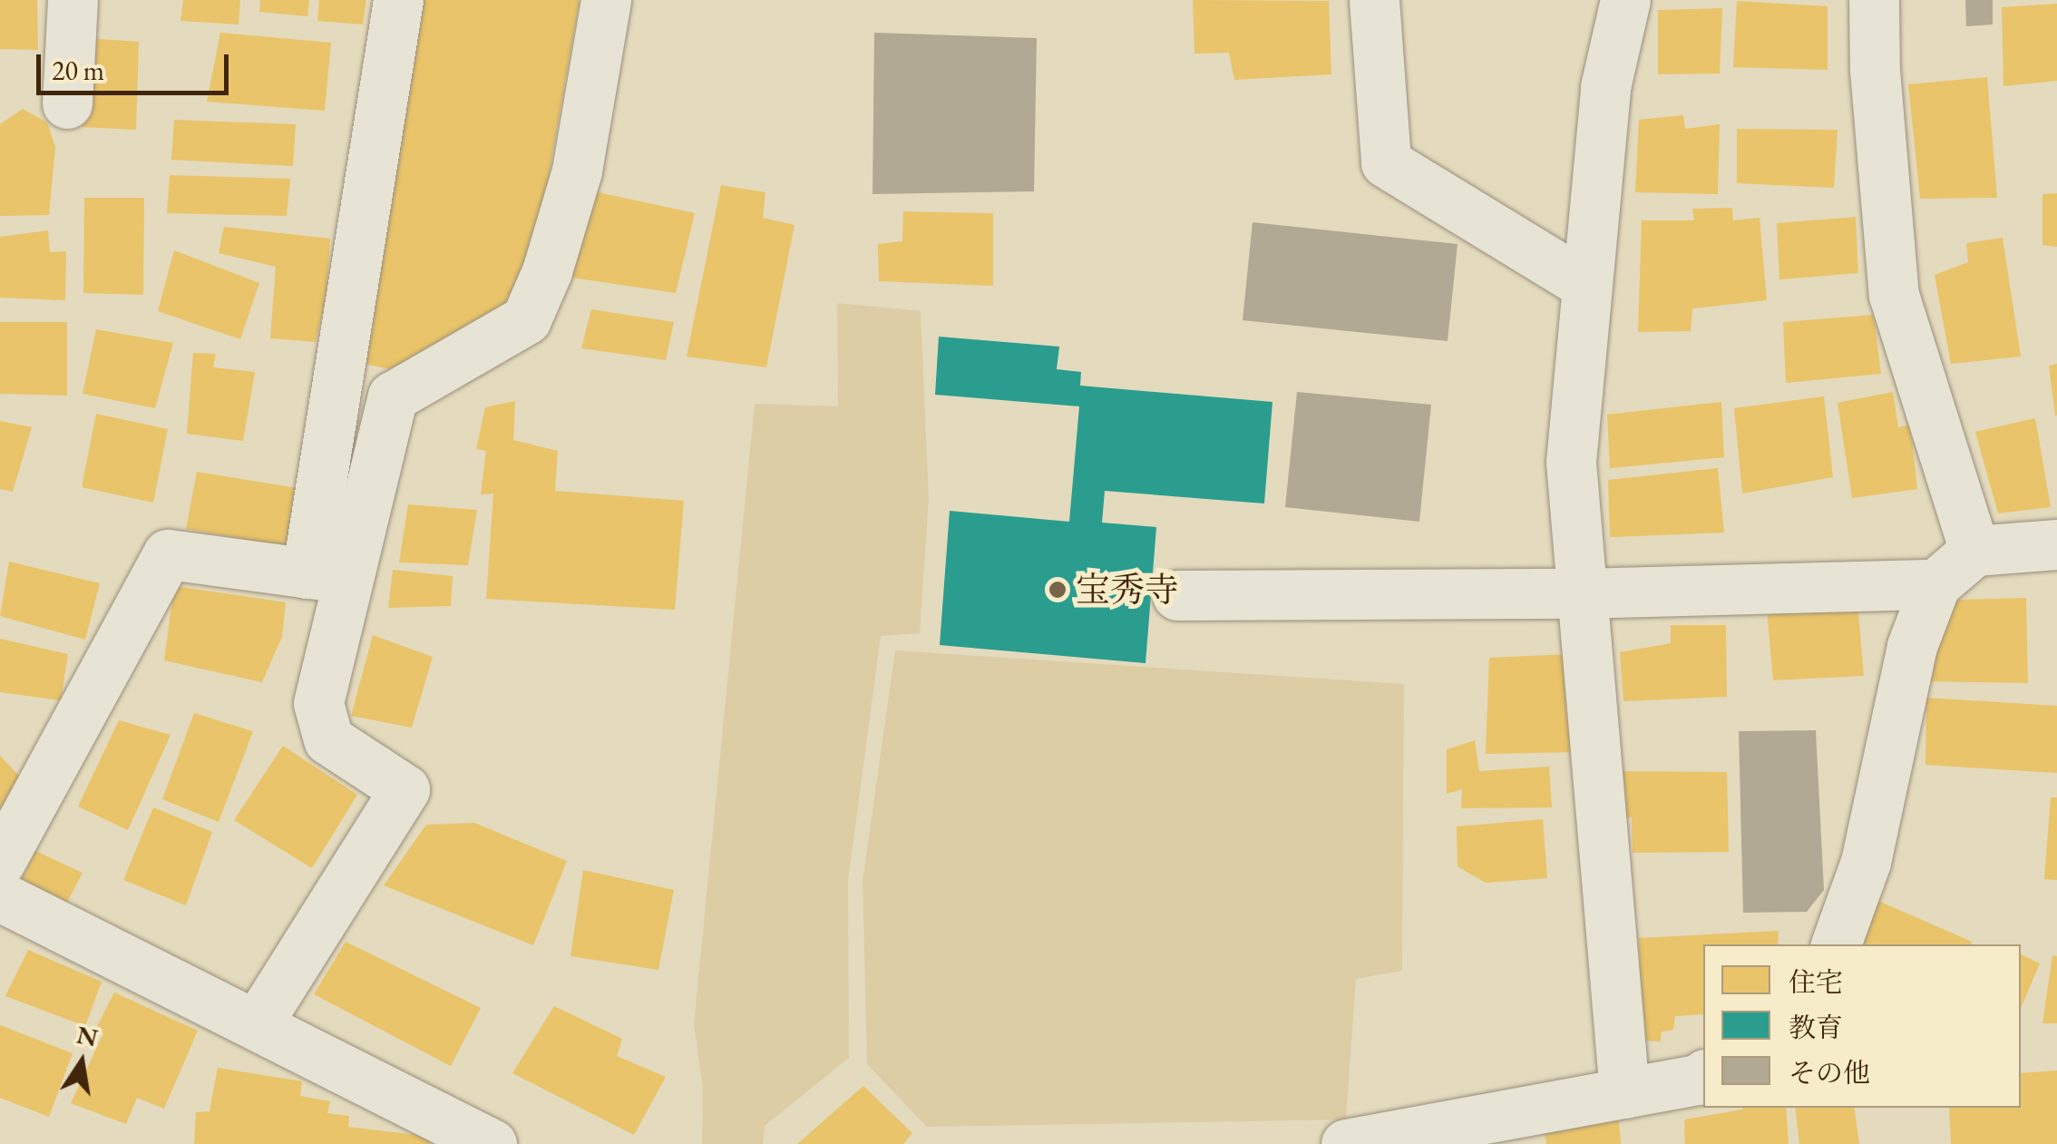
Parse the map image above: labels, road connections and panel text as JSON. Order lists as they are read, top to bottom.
{
  "places": ["宝秀寺"],
  "legend": ["住宅", "教育", "その他"],
  "scale_bar": "20 m",
  "north": "top"
}
